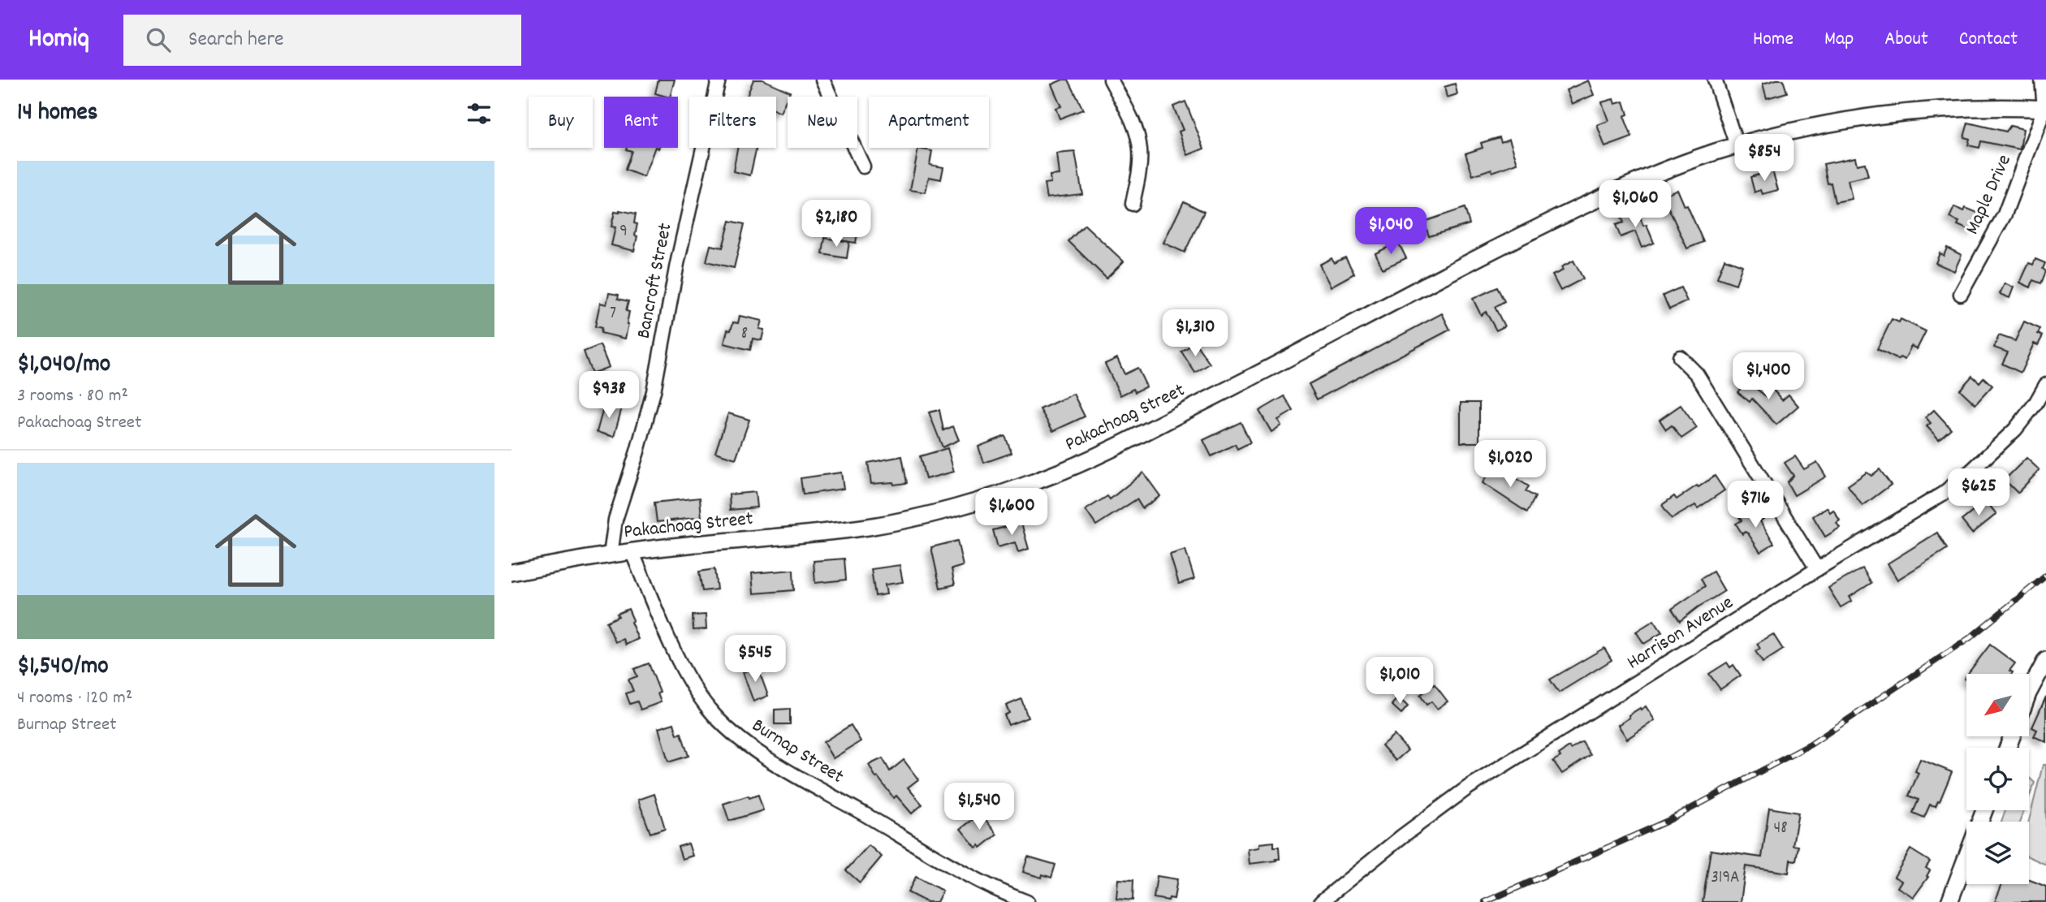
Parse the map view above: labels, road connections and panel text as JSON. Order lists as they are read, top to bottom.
{
  "streets": {
    "street": [
      "Maple Drive",
      "Bancroft Street",
      "Pakachoag Street",
      "Harrison Avenue",
      "Burnap Street"
    ]
  },
  "crossings": [
    ["Maple Drive", "Pakachoag Street"],
    ["Bancroft Street", "Pakachoag Street"],
    ["Pakachoag Street", "Burnap Street"]
  ],
  "house_numbers": [
    "9",
    "7",
    "8",
    "48",
    "319A"
  ],
  "north": "bottom left",
  "page": {
    "header": "Homiq",
    "search": "Search here",
    "nav": [
      "Home",
      "Map",
      "About",
      "Contact"
    ],
    "heading": "14 homes",
    "chip": [
      "Buy",
      "Rent",
      "Filters",
      "New",
      "Apartment"
    ],
    "price": [
      "$854",
      "$1,060",
      "$2,180",
      "$1,040",
      "$1,310",
      "$1,400",
      "$938",
      "$1,020",
      "$625",
      "$716",
      "$1,600",
      "$545",
      "$1,010",
      "$1,540"
    ],
    "list": [
      {
        "name": "$1,040/mo",
        "note": "3 rooms · 80 m² · Pakachoag Street"
      },
      {
        "name": "$1,540/mo",
        "note": "4 rooms · 120 m² · Burnap Street"
      }
    ]
  }
}
